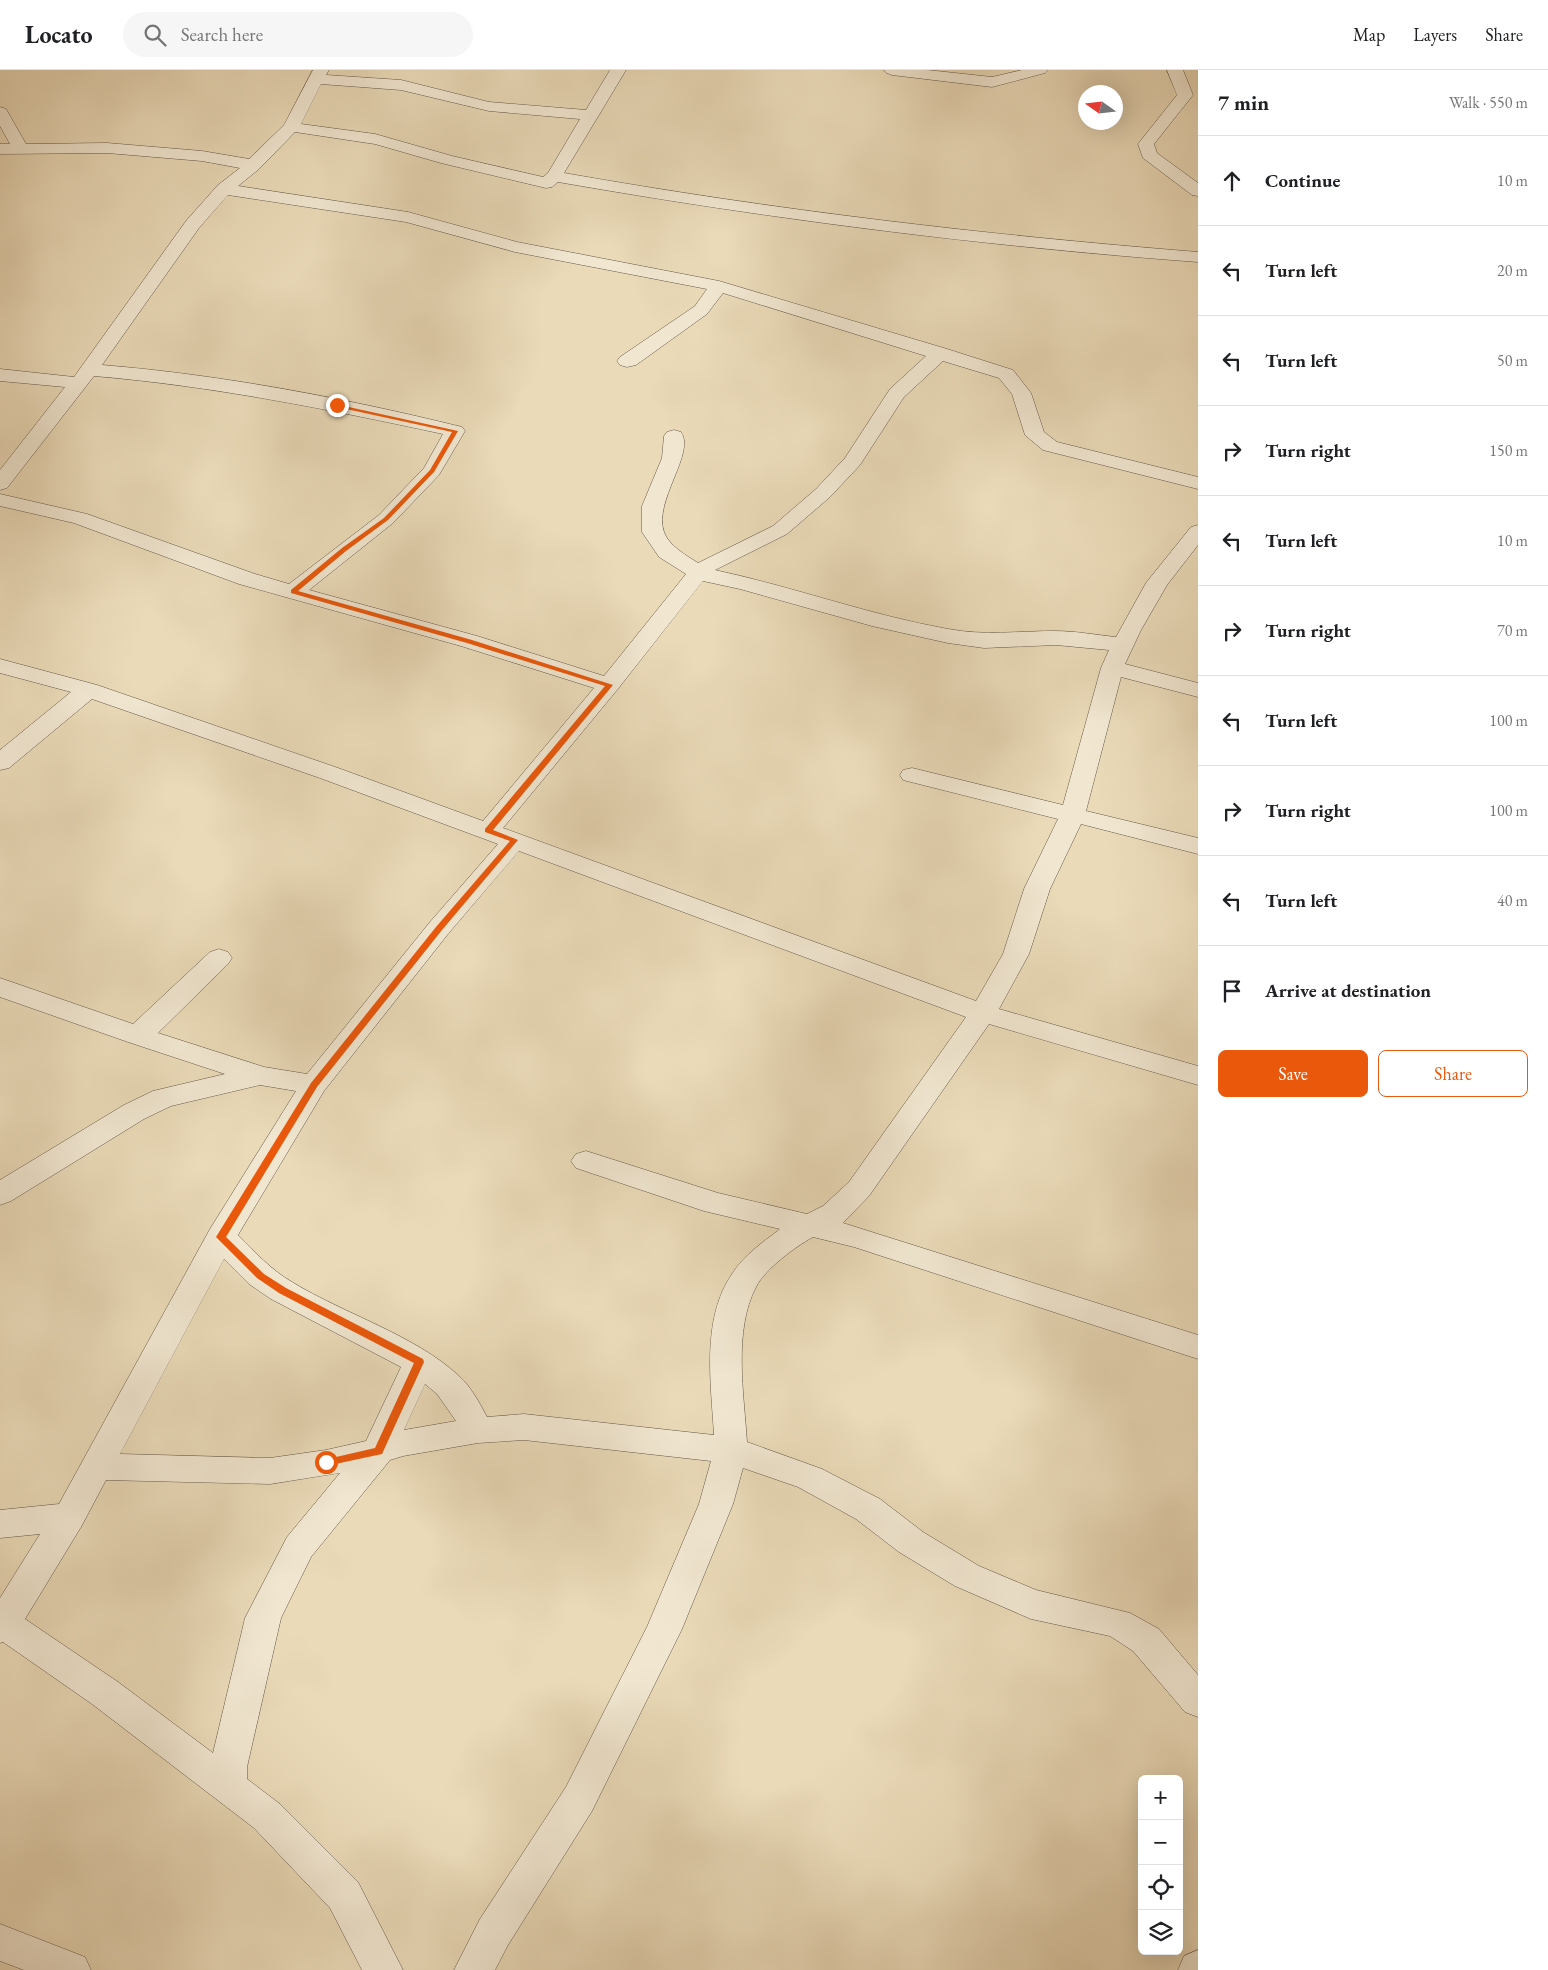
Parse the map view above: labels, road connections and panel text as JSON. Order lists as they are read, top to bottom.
{
  "north": "left",
  "page": {
    "header": "Locato",
    "search": "Search here",
    "nav": ["Map", "Layers", "Share"],
    "heading": ["7 min", "Walk · 550 m"],
    "list": [
      ["Continue", "10 m"],
      ["Turn left", "20 m"],
      ["Turn left", "50 m"],
      ["Turn right", "150 m"],
      ["Turn left", "10 m"],
      ["Turn right", "70 m"],
      ["Turn left", "100 m"],
      ["Turn right", "100 m"],
      ["Turn left", "40 m"],
      "Arrive at destination"
    ],
    "buttons": ["Save", "Share"],
    "map_buttons": ["+", "−"]
  }
}
